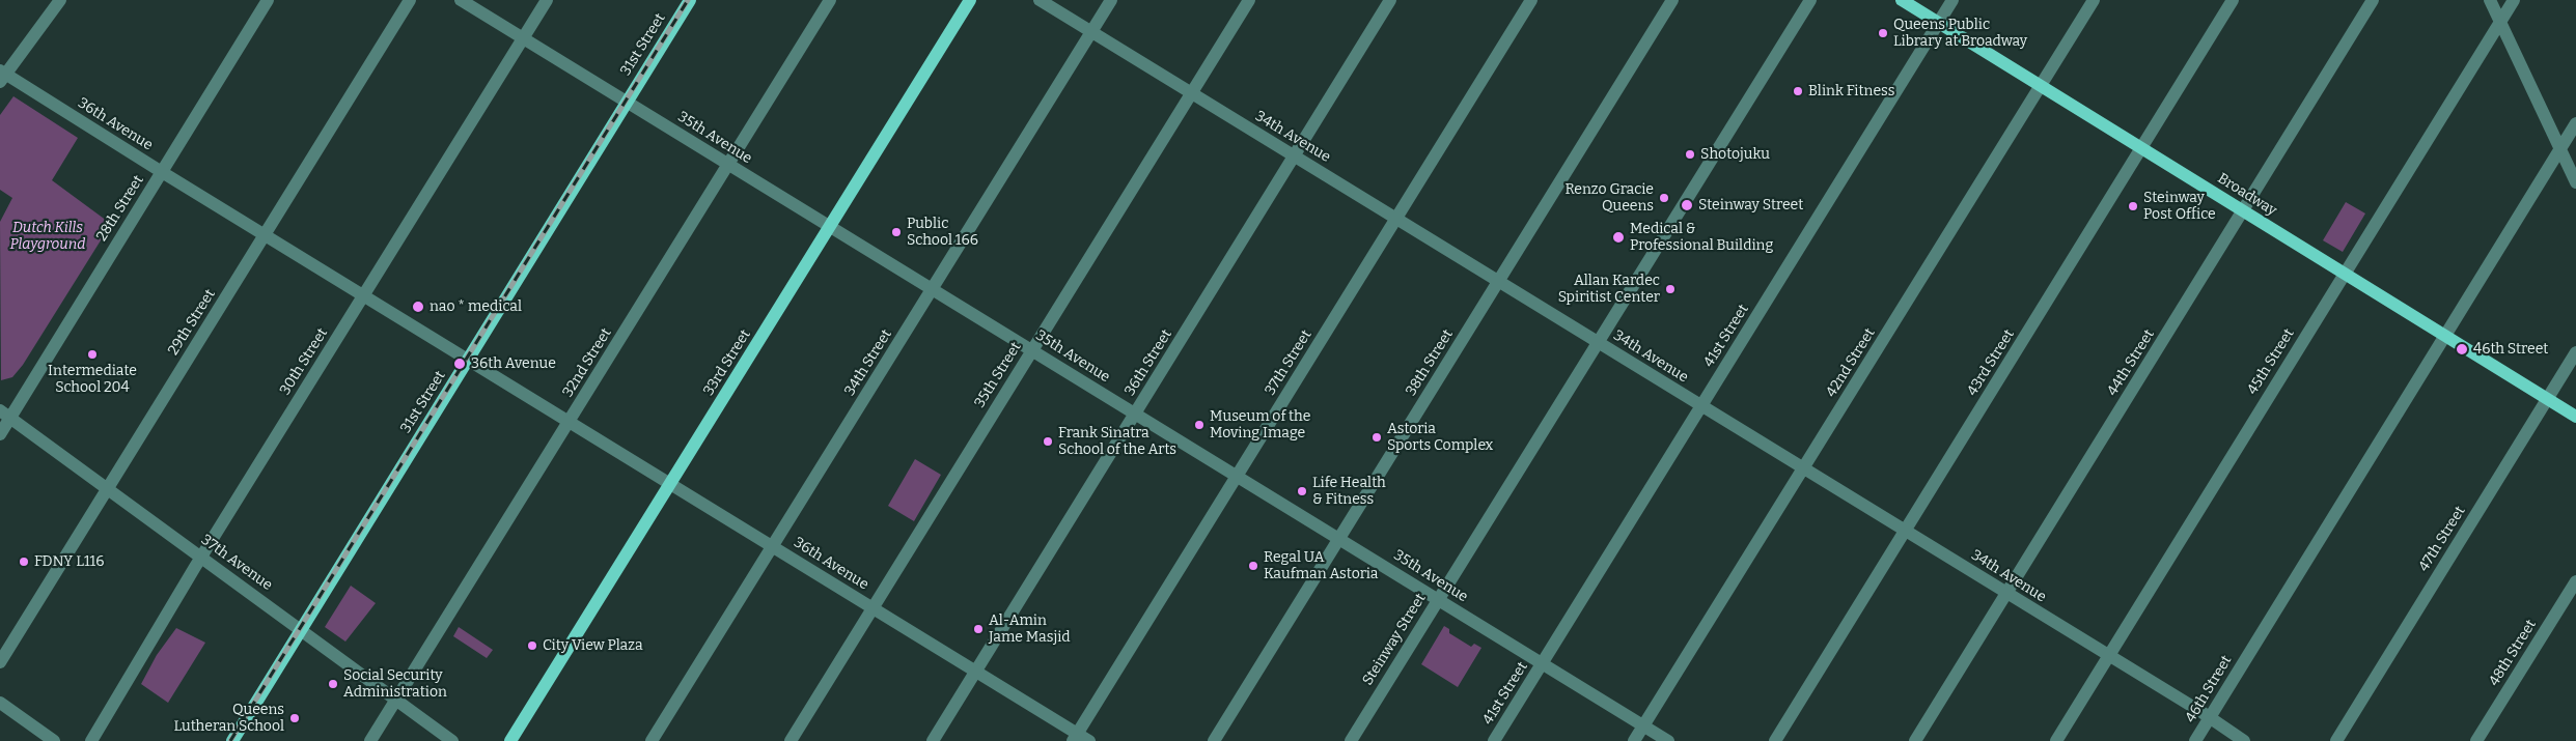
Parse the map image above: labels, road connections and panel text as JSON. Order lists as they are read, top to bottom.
{
  "streets": {
    "main road": ["31st Street", "Broadway", "33rd Street"],
    "street": [
      "36th Avenue",
      "34th Avenue",
      "35th Avenue",
      "28th Street",
      "29th Street",
      "41st Street",
      "30th Street",
      "45th Street",
      "32nd Street",
      "34th Street",
      "36th Street",
      "37th Street",
      "38th Street",
      "42nd Street",
      "43rd Street",
      "44th Street",
      "35th Street",
      "47th Street",
      "37th Avenue",
      "Steinway Street",
      "48th Street",
      "46th Street"
    ]
  },
  "crossings": [
    ["31st Street", "36th Avenue"],
    ["31st Street", "35th Avenue"],
    ["31st Street", "37th Avenue"],
    ["36th Avenue", "28th Street"],
    ["36th Avenue", "29th Street"],
    ["36th Avenue", "30th Street"],
    ["36th Avenue", "32nd Street"],
    ["36th Avenue", "33rd Street"],
    ["36th Avenue", "34th Street"],
    ["36th Avenue", "36th Street"],
    ["36th Avenue", "37th Street"],
    ["36th Avenue", "35th Street"],
    ["34th Avenue", "41st Street"],
    ["34th Avenue", "45th Street"],
    ["34th Avenue", "34th Street"],
    ["34th Avenue", "36th Street"],
    ["34th Avenue", "37th Street"],
    ["34th Avenue", "38th Street"],
    ["34th Avenue", "42nd Street"],
    ["34th Avenue", "43rd Street"],
    ["34th Avenue", "44th Street"],
    ["34th Avenue", "35th Street"],
    ["34th Avenue", "Steinway Street"],
    ["34th Avenue", "46th Street"],
    ["35th Avenue", "41st Street"],
    ["35th Avenue", "30th Street"],
    ["35th Avenue", "32nd Street"],
    ["35th Avenue", "33rd Street"],
    ["35th Avenue", "34th Street"],
    ["35th Avenue", "36th Street"],
    ["35th Avenue", "37th Street"],
    ["35th Avenue", "38th Street"],
    ["35th Avenue", "42nd Street"],
    ["35th Avenue", "35th Street"],
    ["35th Avenue", "Steinway Street"],
    ["Broadway", "41st Street"],
    ["Broadway", "45th Street"],
    ["Broadway", "42nd Street"],
    ["Broadway", "43rd Street"],
    ["Broadway", "44th Street"],
    ["Broadway", "47th Street"],
    ["Broadway", "46th Street"],
    ["28th Street", "37th Avenue"],
    ["29th Street", "37th Avenue"],
    ["30th Street", "37th Avenue"],
    ["32nd Street", "37th Avenue"]
  ],
  "parks": ["Dutch Kills Playground"],
  "places": [
    "Queens Public Library at Broadway",
    "Blink Fitness",
    "Shotojuku",
    "Renzo Gracie Queens",
    "Steinway Street",
    "Steinway Post Office",
    "Public School 166",
    "Medical & Professional Building",
    "Allan Kardec Spiritist Center",
    "nao * medical",
    "46th Street",
    "Intermediate School 204",
    "36th Avenue",
    "Museum of the Moving Image",
    "Astoria Sports Complex",
    "Frank Sinatra School of the Arts",
    "Life Health & Fitness",
    "FDNY L116",
    "Regal UA Kaufman Astoria",
    "Al-Amin Jame Masjid",
    "City View Plaza",
    "Social Security Administration",
    "Queens Lutheran School"
  ]
}
